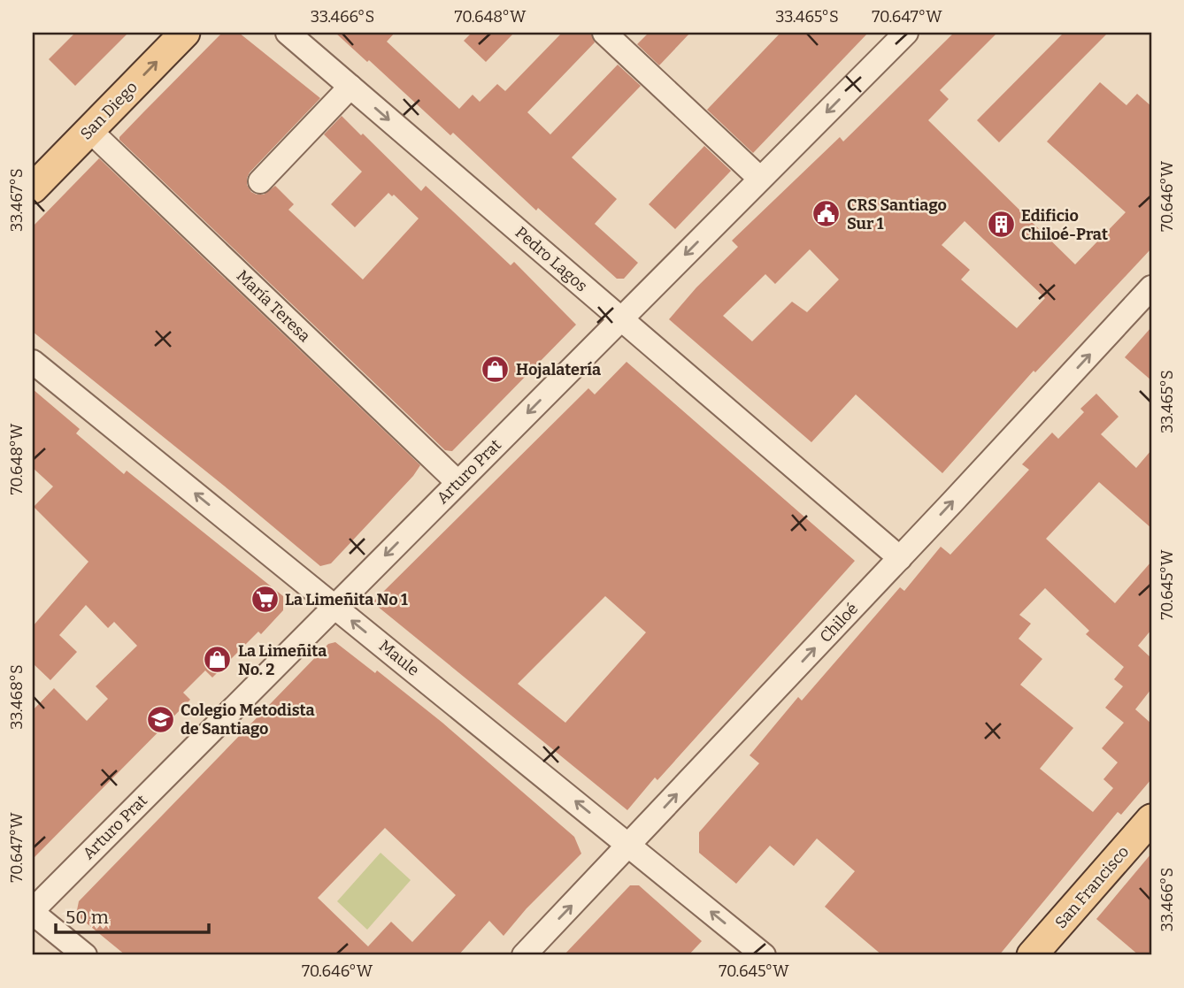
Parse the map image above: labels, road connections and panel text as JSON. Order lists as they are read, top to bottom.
{
  "streets": {
    "main road": ["San Diego", "San Francisco"],
    "street": [
      "Pedro Lagos",
      "María Teresa",
      "Arturo Prat",
      "Chiloé",
      "Maule"
    ]
  },
  "crossings": [
    ["San Diego", "María Teresa"],
    ["Pedro Lagos", "Arturo Prat"],
    ["Pedro Lagos", "Chiloé"],
    ["María Teresa", "Arturo Prat"],
    ["Arturo Prat", "Maule"],
    ["Chiloé", "Maule"]
  ],
  "one_way": [
    "San Diego",
    "Arturo Prat",
    "Chiloé",
    "Maule"
  ],
  "places": {
    "public building": ["CRS Santiago Sur 1"],
    "building": ["Edificio Chiloé-Prat"],
    "shop": ["Hojalatería", "La Limeñita No. 2"],
    "supermarket": ["La Limeñita No 1"],
    "school or university": ["Colegio Metodista de Santiago"]
  },
  "scale_bar": "50 m",
  "coordinates": [
    "33.466°S",
    "70.648°W",
    "33.465°S",
    "70.647°W",
    "70.646°W",
    "33.467°S",
    "70.645°W",
    "33.468°S"
  ]
}
